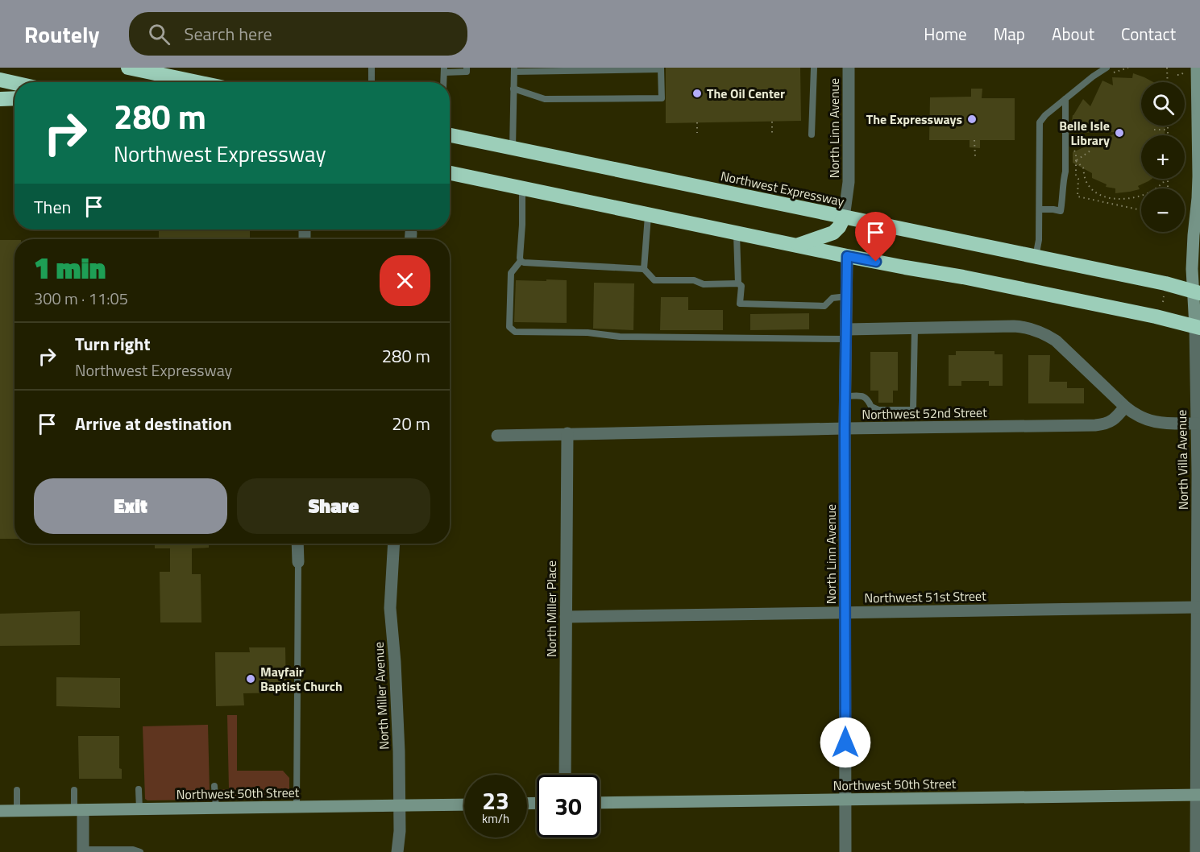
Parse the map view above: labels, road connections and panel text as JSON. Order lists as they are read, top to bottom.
{
  "streets": {
    "highway": ["Northwest Expressway"],
    "street": [
      "North Linn Avenue",
      "Northwest 52nd Street",
      "North Villa Avenue",
      "Northwest 51st Street",
      "North Miller Place",
      "North Miller Avenue",
      "Northwest 50th Street"
    ]
  },
  "crossings": [
    ["North Linn Avenue", "Northwest Expressway"],
    ["North Linn Avenue", "Northwest 52nd Street"],
    ["North Linn Avenue", "Northwest 51st Street"],
    ["North Linn Avenue", "Northwest 50th Street"],
    ["Northwest Expressway", "North Villa Avenue"],
    ["Northwest 52nd Street", "North Miller Place"],
    ["North Villa Avenue", "Northwest 51st Street"],
    ["North Villa Avenue", "Northwest 50th Street"],
    ["Northwest 51st Street", "North Miller Place"],
    ["North Miller Avenue", "Northwest 50th Street"]
  ],
  "places": [
    "The Oil Center",
    "The Expressways",
    "Belle Isle Library",
    "Mayfair Baptist Church"
  ],
  "page": {
    "header": "Routely",
    "search": "Search here",
    "nav": [
      "Home",
      "Map",
      "About",
      "Contact"
    ],
    "map_buttons": ["+", "−"],
    "turn": ["280 m", "Northwest Expressway"],
    "then": "Then",
    "heading": ["1 min", "300 m · 11:05"],
    "list": [
      {
        "name": "Turn right",
        "note": "Northwest Expressway",
        "value": "280 m"
      },
      {
        "name": "Arrive at destination",
        "value": "20 m"
      }
    ],
    "buttons": ["Exit", "Share"],
    "speed": "23 km/h",
    "limit": "30"
  }
}
